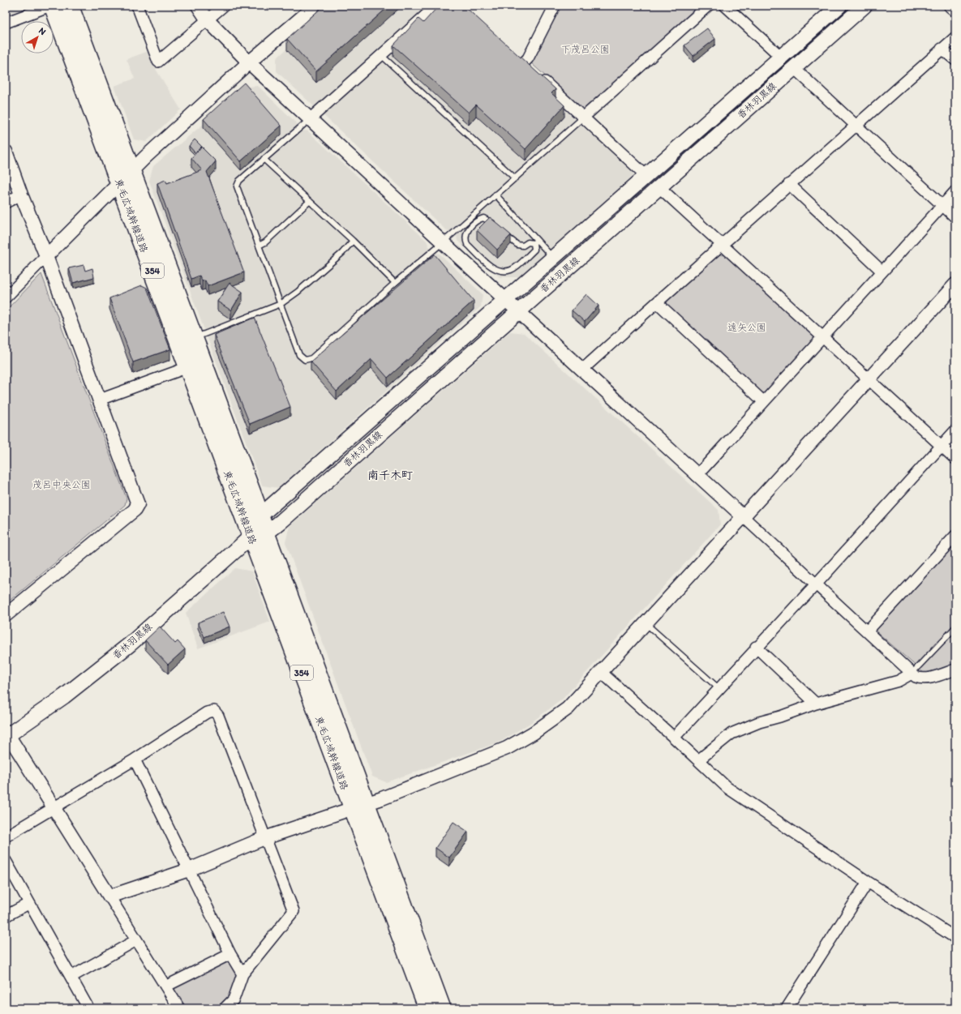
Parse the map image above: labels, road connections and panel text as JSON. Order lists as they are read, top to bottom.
{
  "streets": {
    "highway": ["東毛広域幹線道路", "354"],
    "main road": ["香林羽黒線"]
  },
  "crossings": [
    ["香林羽黒線", "東毛広域幹線道路"]
  ],
  "districts": ["南千木町"],
  "parks": ["下茂呂公園", "遠矢公園", "茂呂中央公園"],
  "north": "top right"
}
